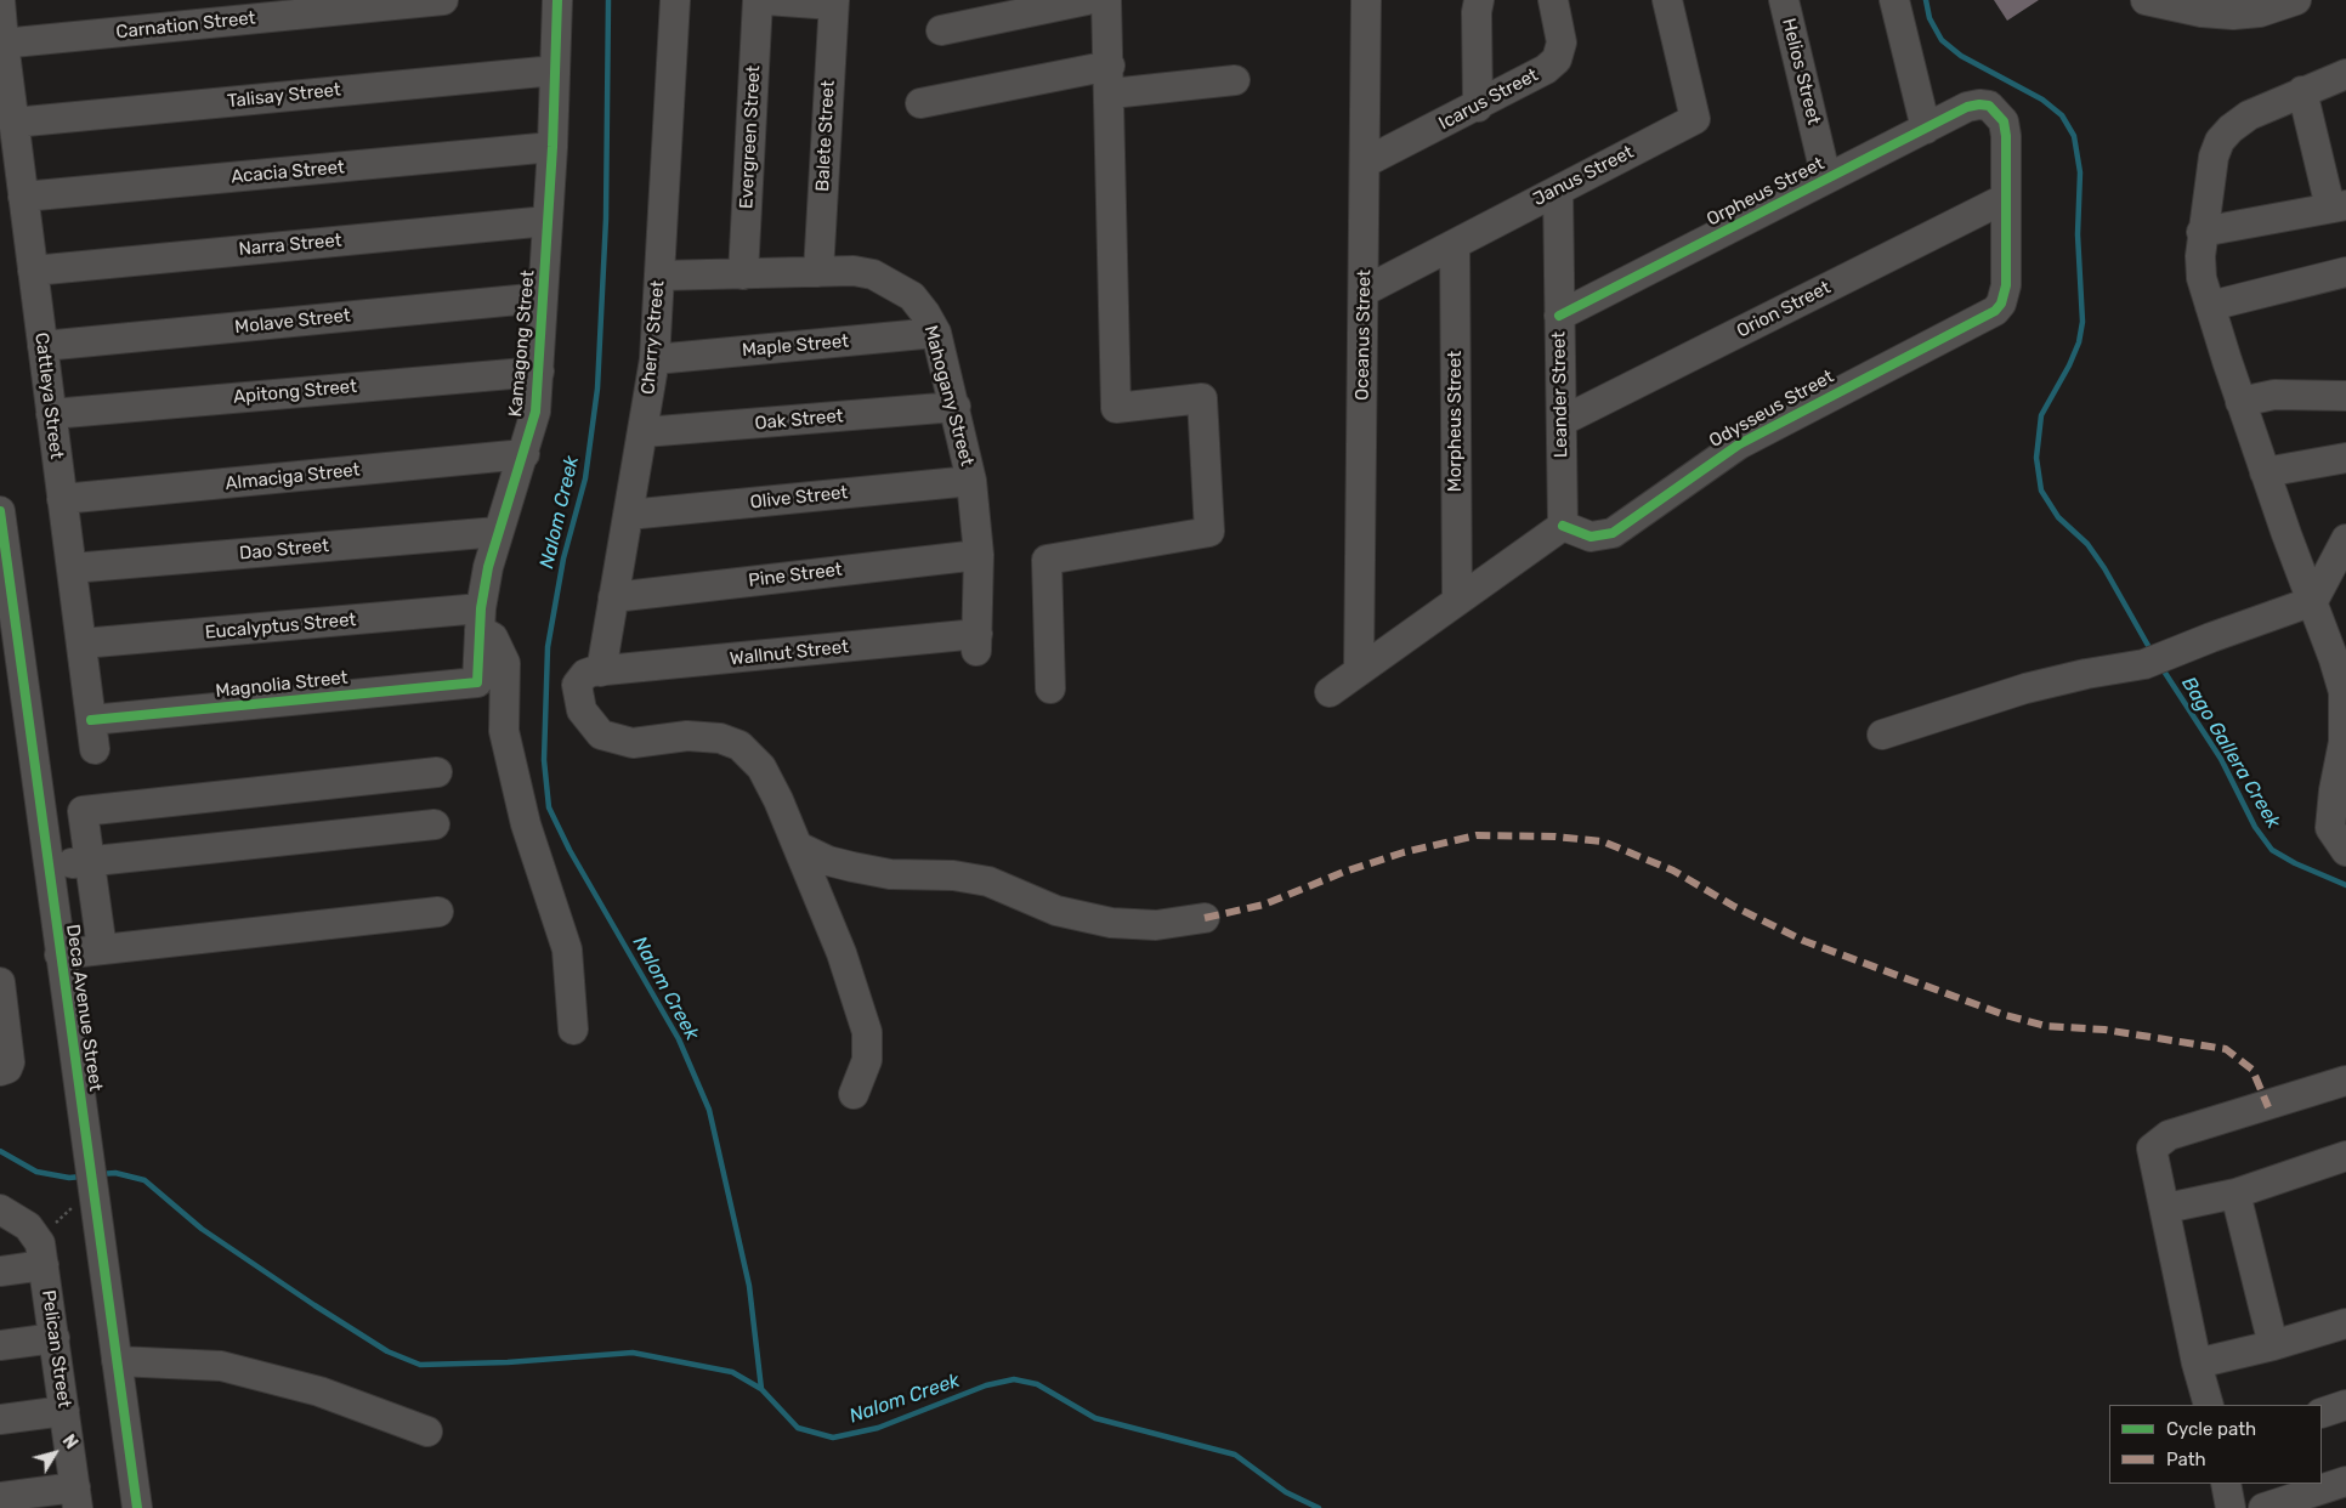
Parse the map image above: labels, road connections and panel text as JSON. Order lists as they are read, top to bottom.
{
  "streets": {
    "street": [
      "Carnation Street",
      "Helios Street",
      "Talisay Street",
      "Icarus Street",
      "Balete Street",
      "Evergreen Street",
      "Acacia Street",
      "Janus Street",
      "Orpheus Street",
      "Narra Street",
      "Orion Street",
      "Molave Street",
      "Oceanus Street",
      "Cherry Street",
      "Kamagong Street",
      "Maple Street",
      "Apitong Street",
      "Leander Street",
      "Cattleya Street",
      "Mahogany Street",
      "Odysseus Street",
      "Oak Street",
      "Morpheus Street",
      "Almaciga Street",
      "Olive Street",
      "Dao Street",
      "Pine Street",
      "Eucalyptus Street",
      "Wallnut Street",
      "Magnolia Street",
      "Deca Avenue Street",
      "Pelican Street"
    ]
  },
  "crossings": [
    ["Carnation Street", "Cattleya Street"],
    ["Helios Street", "Orpheus Street"],
    ["Talisay Street", "Kamagong Street"],
    ["Talisay Street", "Cattleya Street"],
    ["Icarus Street", "Oceanus Street"],
    ["Balete Street", "Mahogany Street"],
    ["Evergreen Street", "Mahogany Street"],
    ["Acacia Street", "Kamagong Street"],
    ["Acacia Street", "Cattleya Street"],
    ["Janus Street", "Oceanus Street"],
    ["Janus Street", "Leander Street"],
    ["Janus Street", "Morpheus Street"],
    ["Orpheus Street", "Orion Street"],
    ["Orpheus Street", "Leander Street"],
    ["Orpheus Street", "Odysseus Street"],
    ["Narra Street", "Kamagong Street"],
    ["Narra Street", "Cattleya Street"],
    ["Orion Street", "Leander Street"],
    ["Orion Street", "Odysseus Street"],
    ["Molave Street", "Kamagong Street"],
    ["Molave Street", "Cattleya Street"],
    ["Cherry Street", "Maple Street"],
    ["Cherry Street", "Mahogany Street"],
    ["Cherry Street", "Oak Street"],
    ["Cherry Street", "Olive Street"],
    ["Cherry Street", "Pine Street"],
    ["Cherry Street", "Wallnut Street"],
    ["Kamagong Street", "Apitong Street"],
    ["Kamagong Street", "Almaciga Street"],
    ["Kamagong Street", "Dao Street"],
    ["Kamagong Street", "Eucalyptus Street"],
    ["Kamagong Street", "Magnolia Street"],
    ["Maple Street", "Mahogany Street"],
    ["Apitong Street", "Cattleya Street"],
    ["Leander Street", "Odysseus Street"],
    ["Cattleya Street", "Almaciga Street"],
    ["Cattleya Street", "Dao Street"],
    ["Cattleya Street", "Eucalyptus Street"],
    ["Cattleya Street", "Magnolia Street"],
    ["Mahogany Street", "Oak Street"],
    ["Mahogany Street", "Olive Street"],
    ["Mahogany Street", "Pine Street"],
    ["Mahogany Street", "Wallnut Street"]
  ],
  "water": ["Nalom Creek", "Bago Gallera Creek"],
  "legend": ["Cycle path", "Path"],
  "north": "top right"
}
